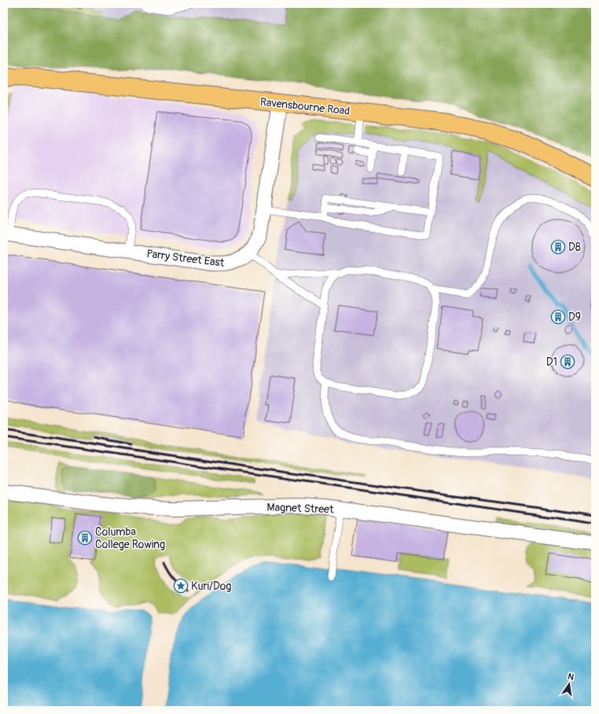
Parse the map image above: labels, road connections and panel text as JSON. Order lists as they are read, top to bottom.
{
  "streets": {
    "highway": ["Ravensbourne Road"],
    "street": ["Parry Street East", "Magnet Street"]
  },
  "crossings": [
    ["Ravensbourne Road", "Parry Street East"]
  ],
  "places": {
    "building": [
      "D8",
      "D9",
      "D1",
      "Columba College Rowing"
    ],
    "place": ["Kuri/Dog"]
  },
  "north": "top"
}
